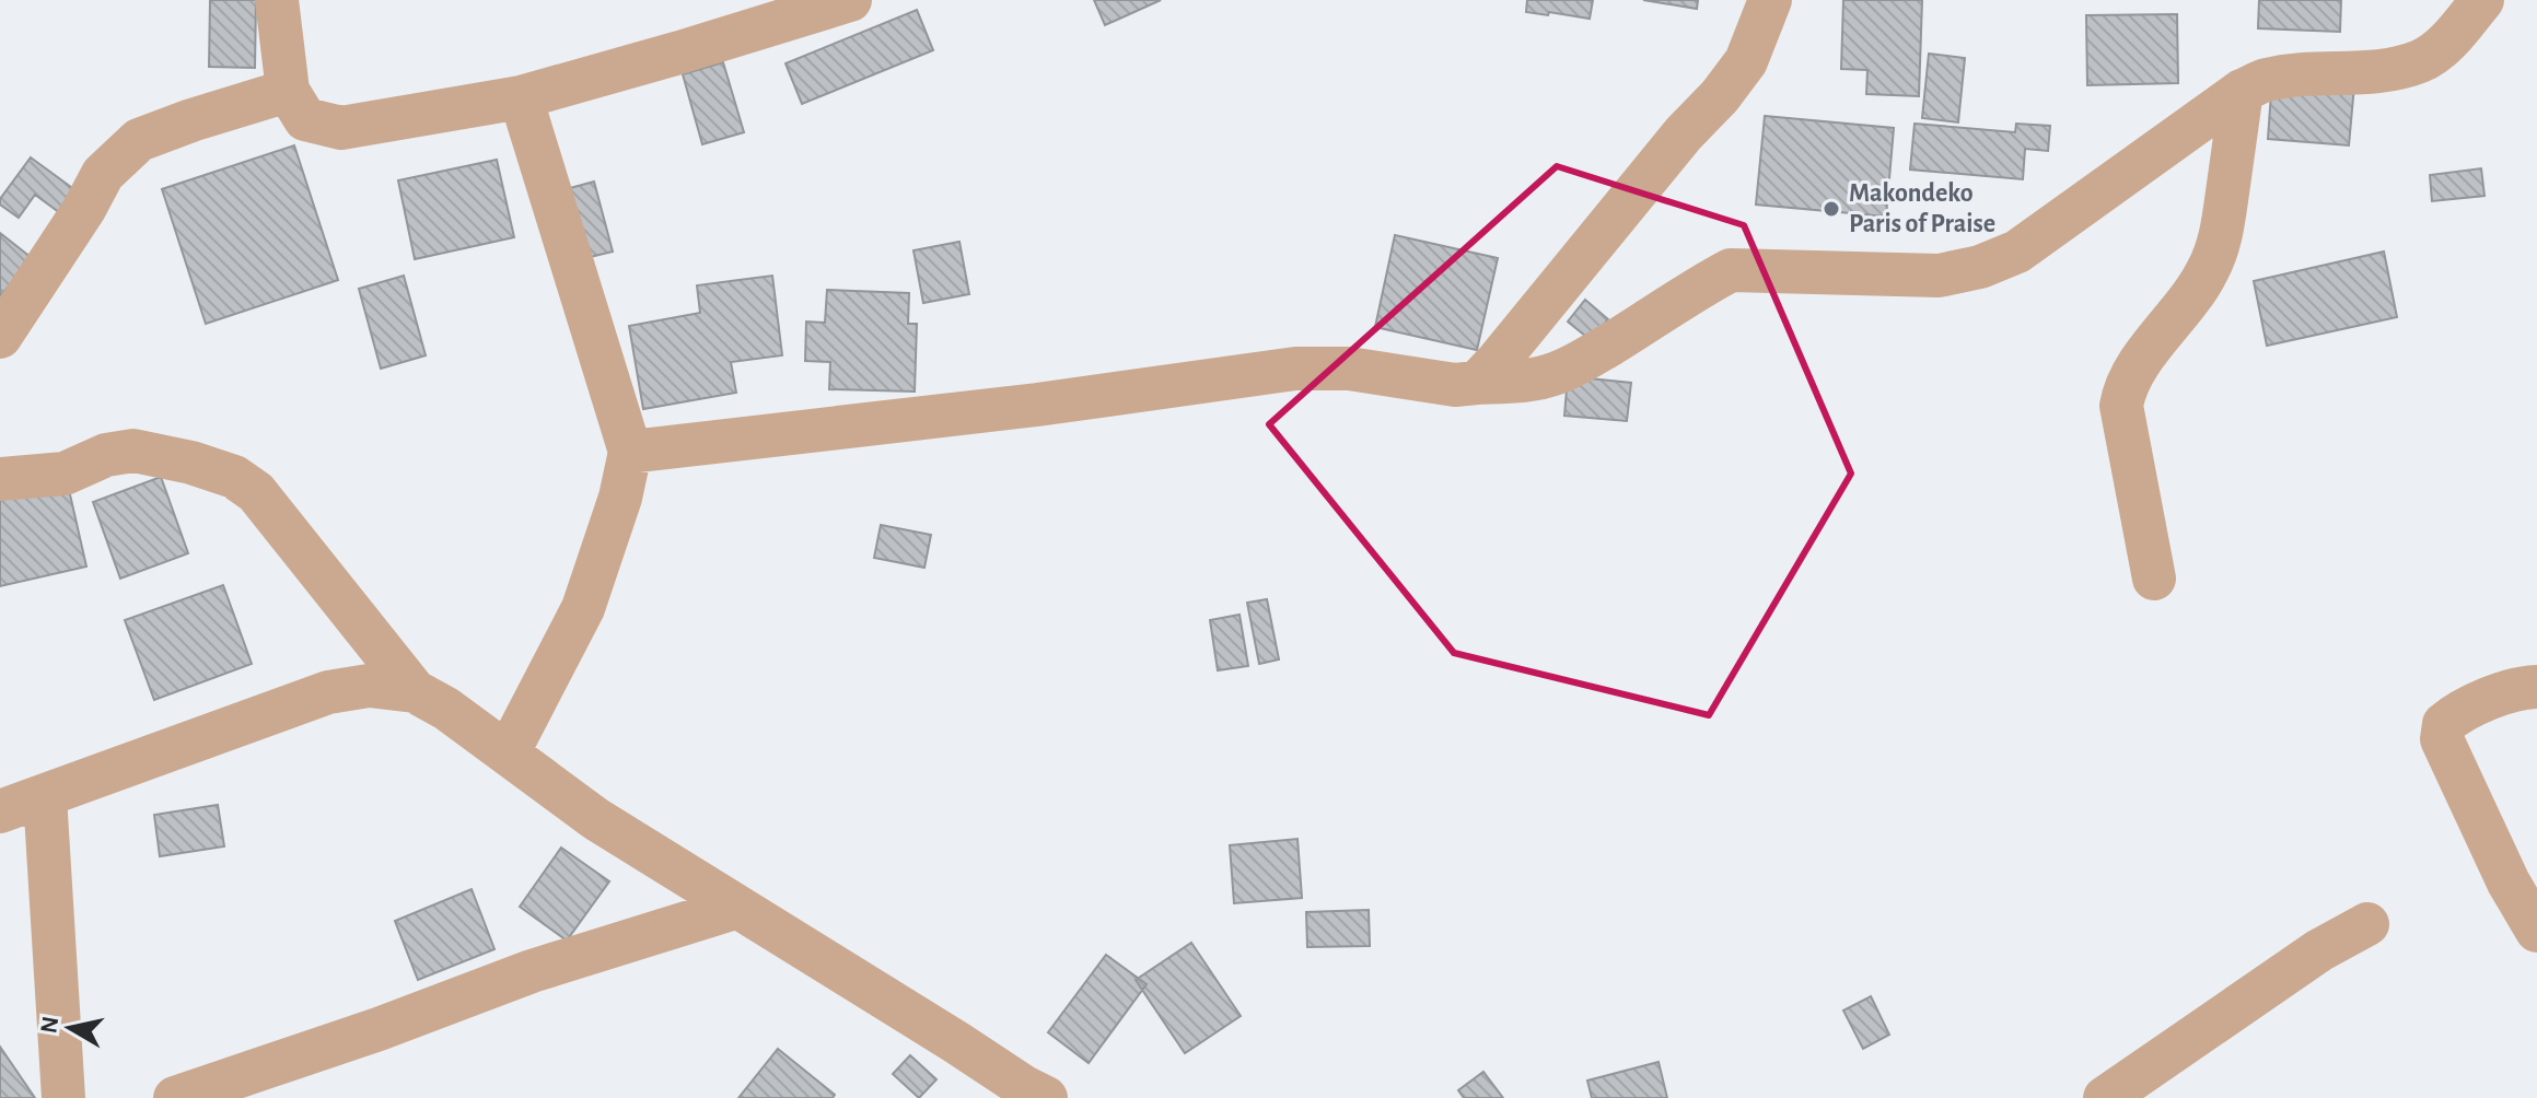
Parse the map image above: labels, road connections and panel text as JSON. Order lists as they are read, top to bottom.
{
  "places": ["Makondeko Paris of Praise"],
  "north": "left"
}
